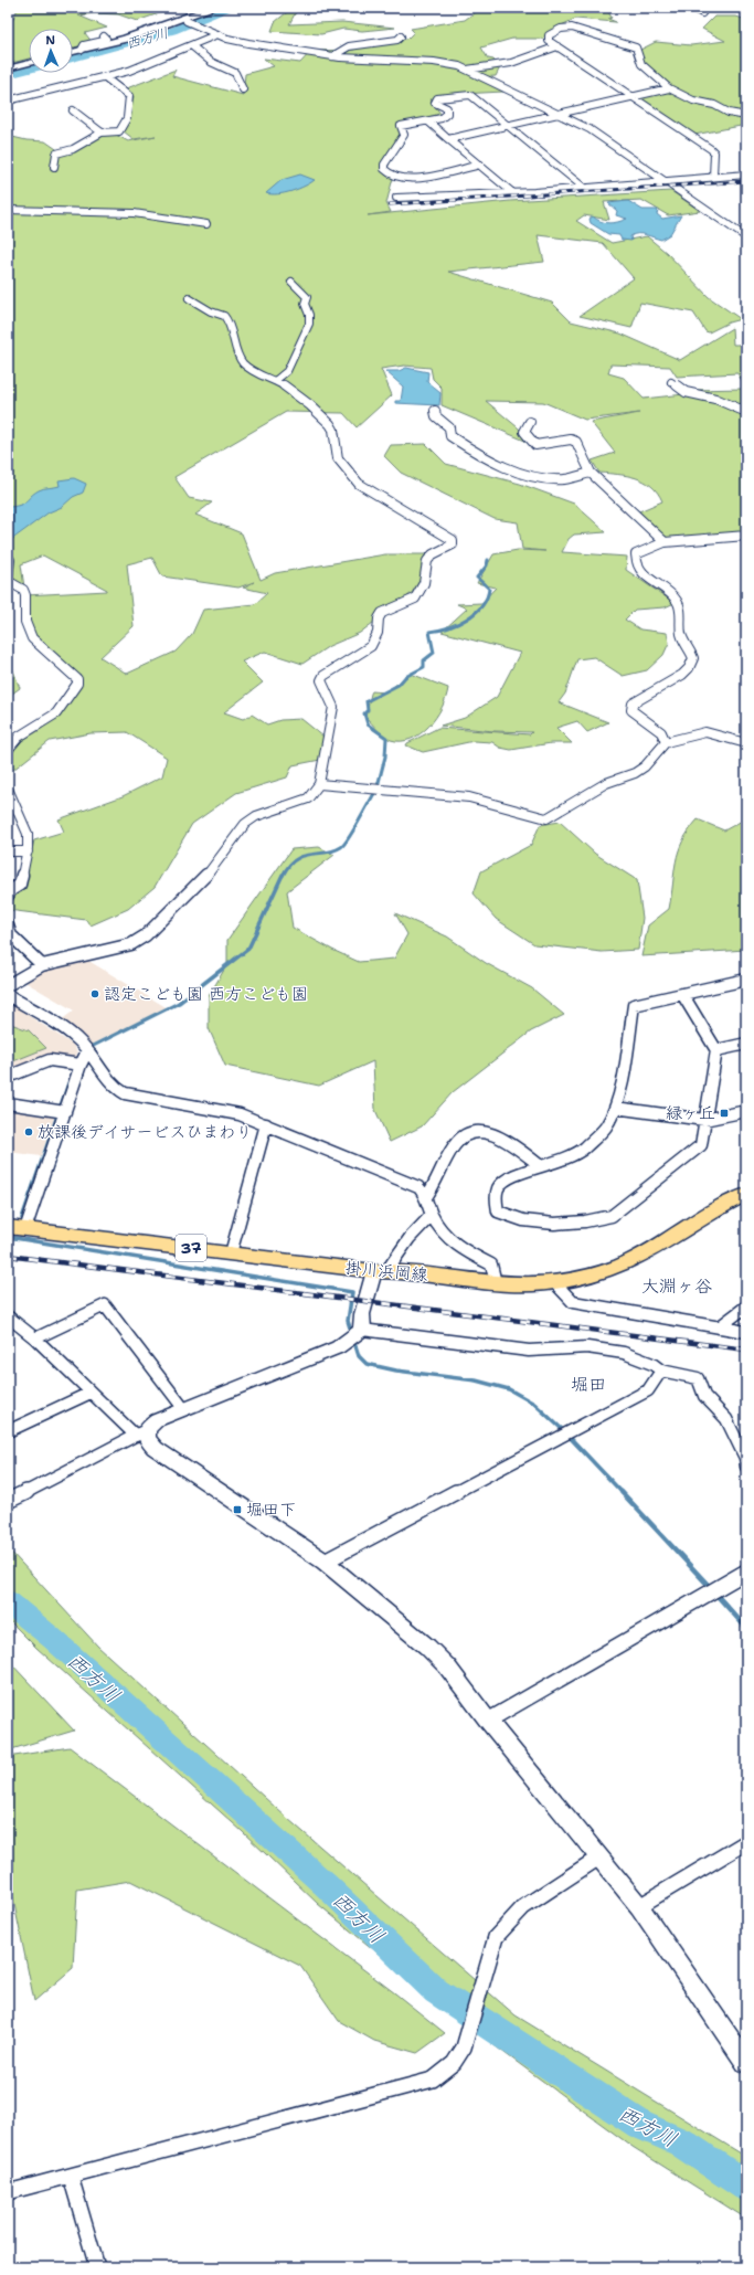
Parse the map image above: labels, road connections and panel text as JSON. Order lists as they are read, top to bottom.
{
  "streets": {
    "main road": ["37", "掛川浜岡線"]
  },
  "districts": ["大淵ヶ谷", "堀田"],
  "water": ["西方川"],
  "places": {
    "other": ["認定こども園 西方こども園", "放課後デイサービスひまわり"],
    "transit": ["緑ヶ丘", "堀田下"]
  },
  "north": "top"
}
